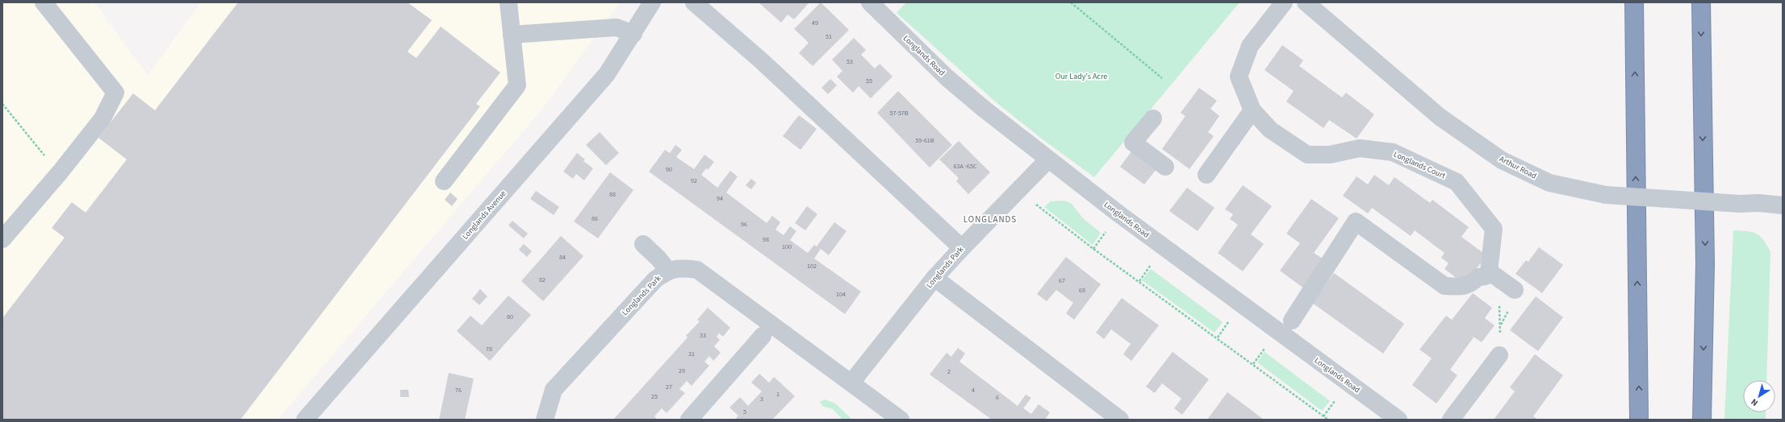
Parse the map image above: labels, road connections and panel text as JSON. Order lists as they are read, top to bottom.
{
  "streets": {
    "street": [
      "Longlands Road",
      "Longlands Court",
      "Arthur Road",
      "Longlands Avenue",
      "Longlands Park"
    ]
  },
  "crossings": [
    ["Longlands Road", "Longlands Park"]
  ],
  "districts": ["LONGLANDS"],
  "parks": ["Our Lady's Acre"],
  "house_numbers": [
    "49",
    "51",
    "53",
    "55",
    "57-57B",
    "59-61B",
    "63A -65C",
    "90",
    "92",
    "88",
    "94",
    "86",
    "96",
    "98",
    "100",
    "84",
    "102",
    "82",
    "67",
    "69",
    "104",
    "80",
    "33",
    "78",
    "31",
    "29",
    "2",
    "27",
    "76",
    "4",
    "1",
    "25",
    "6",
    "3",
    "5"
  ],
  "north": "bottom left"
}
